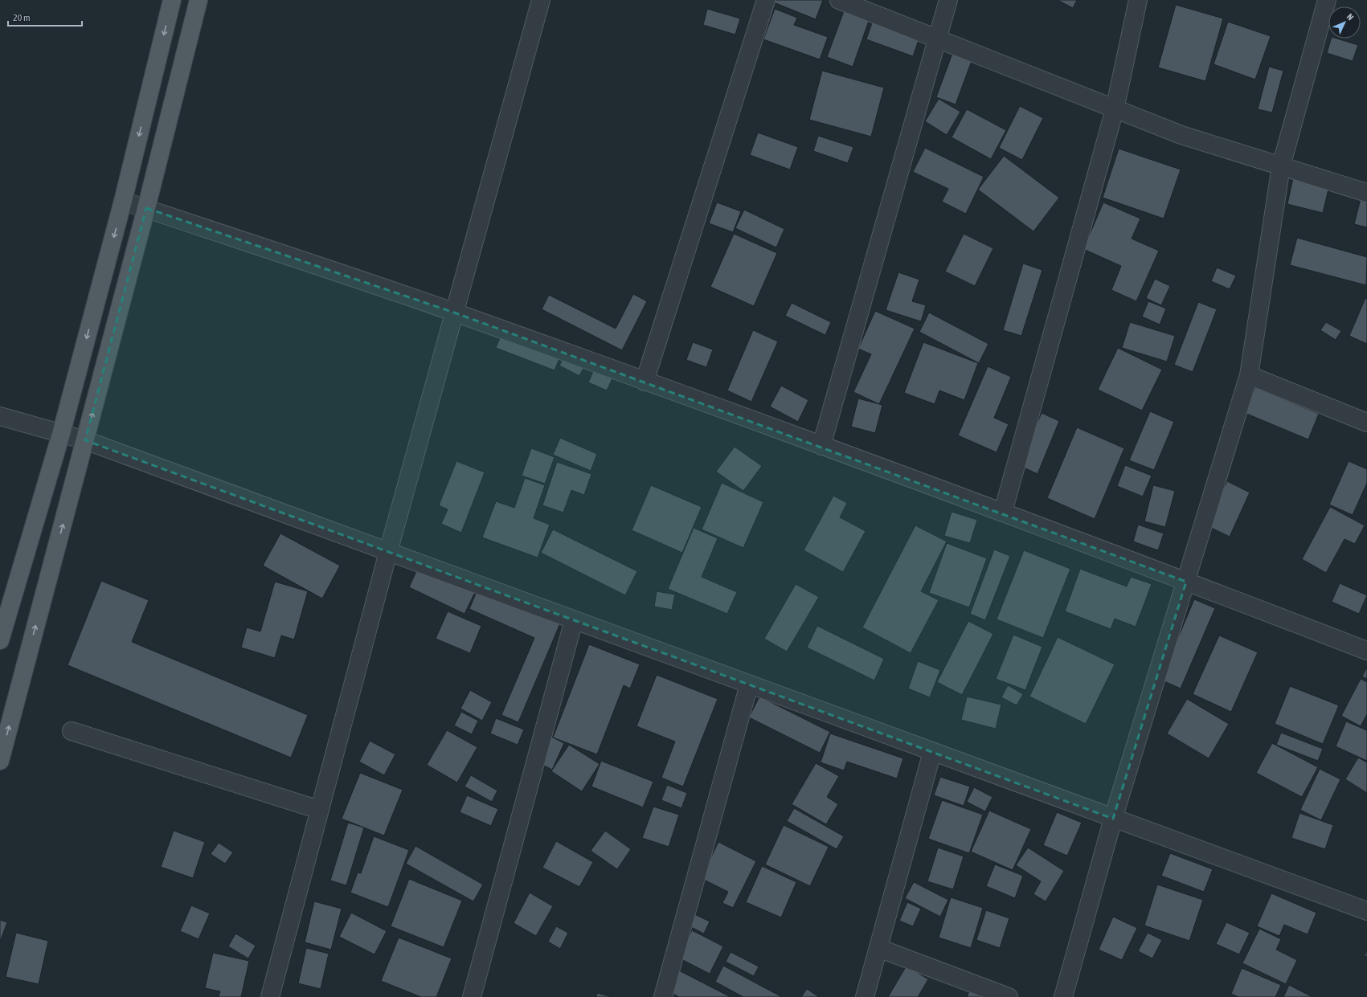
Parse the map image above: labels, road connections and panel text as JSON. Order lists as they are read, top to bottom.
{
  "scale_bar": "20 m",
  "north": "top right"
}
